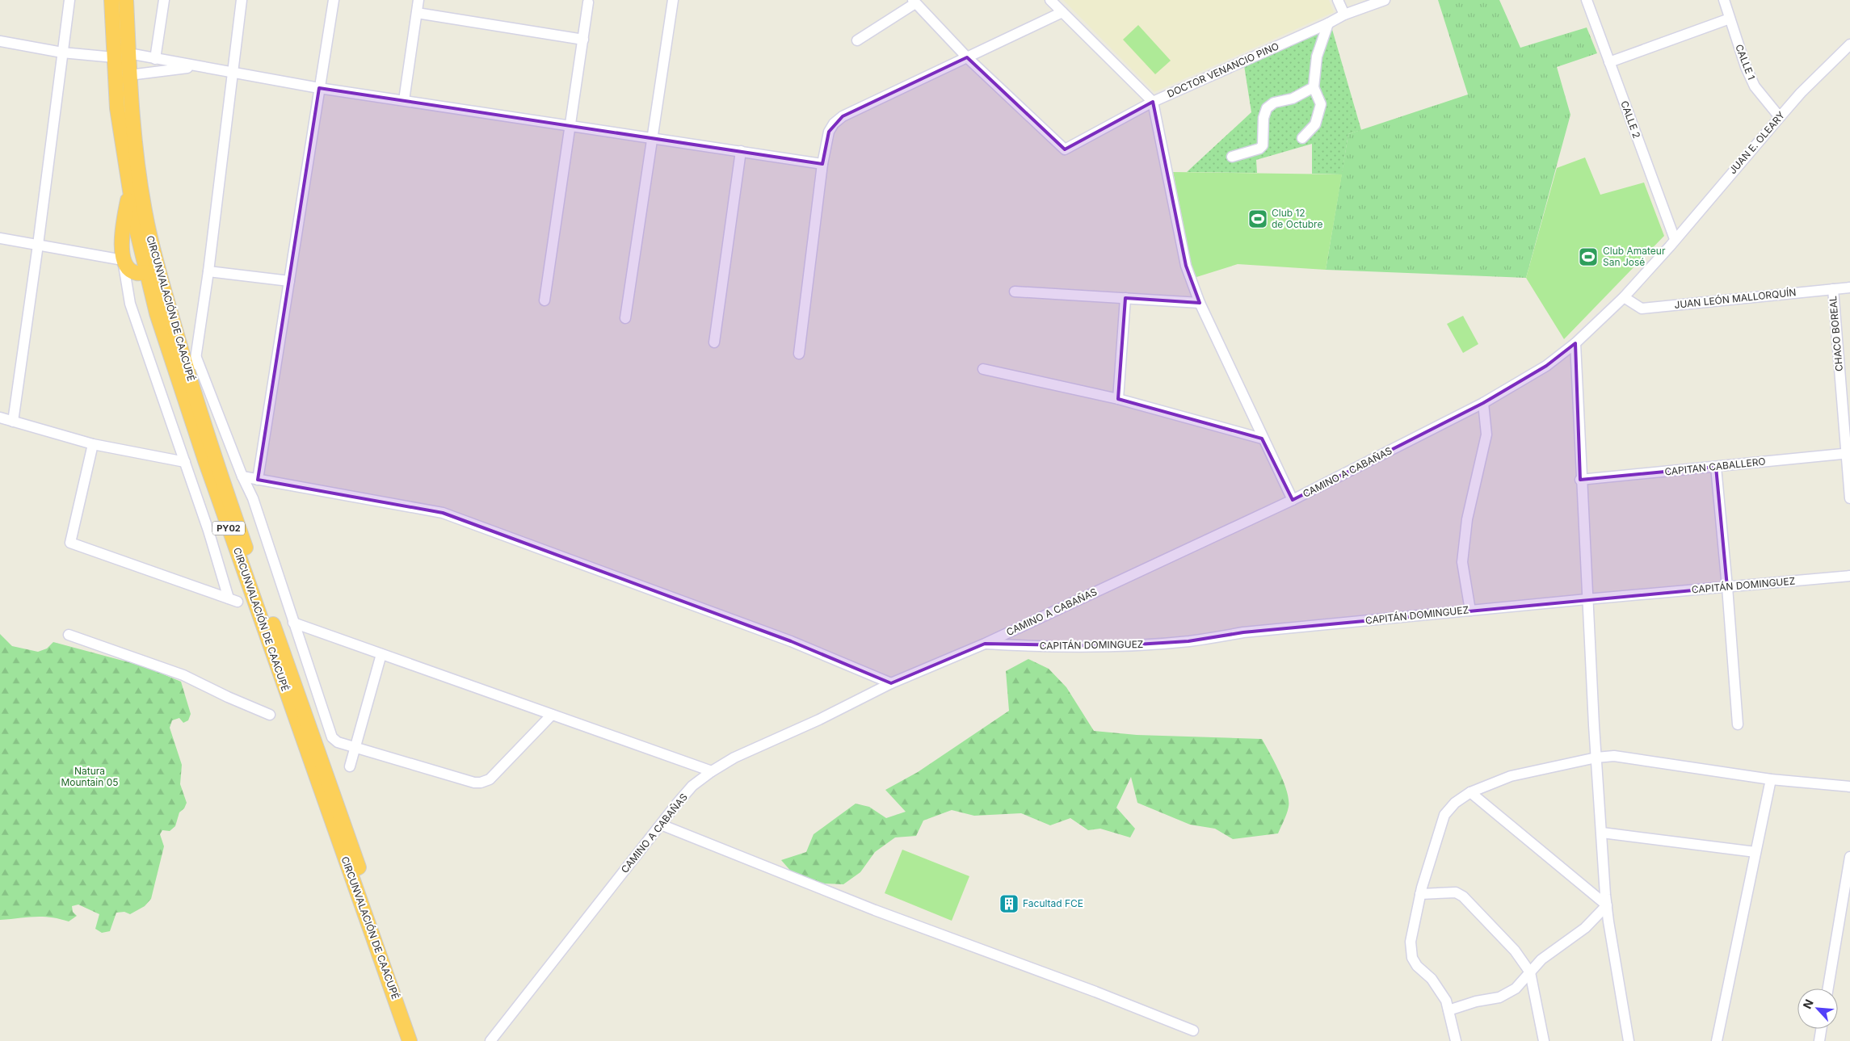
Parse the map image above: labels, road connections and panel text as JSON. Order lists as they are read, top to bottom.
{
  "streets": {
    "highway": ["CIRCUNVALACIÓN DE CAACUPÉ", "PY02"],
    "street": [
      "CALLE 1",
      "DOCTOR VENANCIO PINO",
      "CALLE 2",
      "JUAN E. OLEARY",
      "JUAN LEÓN MALLORQUÍN",
      "CHACO BOREAL",
      "CAPITAN CABALLERO",
      "CAMINO A CABAÑAS",
      "CAPITÁN DOMINGUEZ"
    ]
  },
  "crossings": [
    ["CALLE 1", "JUAN E. OLEARY"],
    ["CALLE 2", "JUAN E. OLEARY"],
    ["CALLE 2", "CAMINO A CABAÑAS"],
    ["JUAN E. OLEARY", "CAMINO A CABAÑAS"],
    ["JUAN LEÓN MALLORQUÍN", "CHACO BOREAL"],
    ["JUAN LEÓN MALLORQUÍN", "CAMINO A CABAÑAS"],
    ["CHACO BOREAL", "CAPITAN CABALLERO"],
    ["CAMINO A CABAÑAS", "CAPITÁN DOMINGUEZ"]
  ],
  "parks": ["Natura Mountain 05"],
  "places": {
    "sports": ["Club 12 de Octubre", "Club Amateur San José"],
    "building": ["Facultad FCE"]
  },
  "north": "top left"
}
